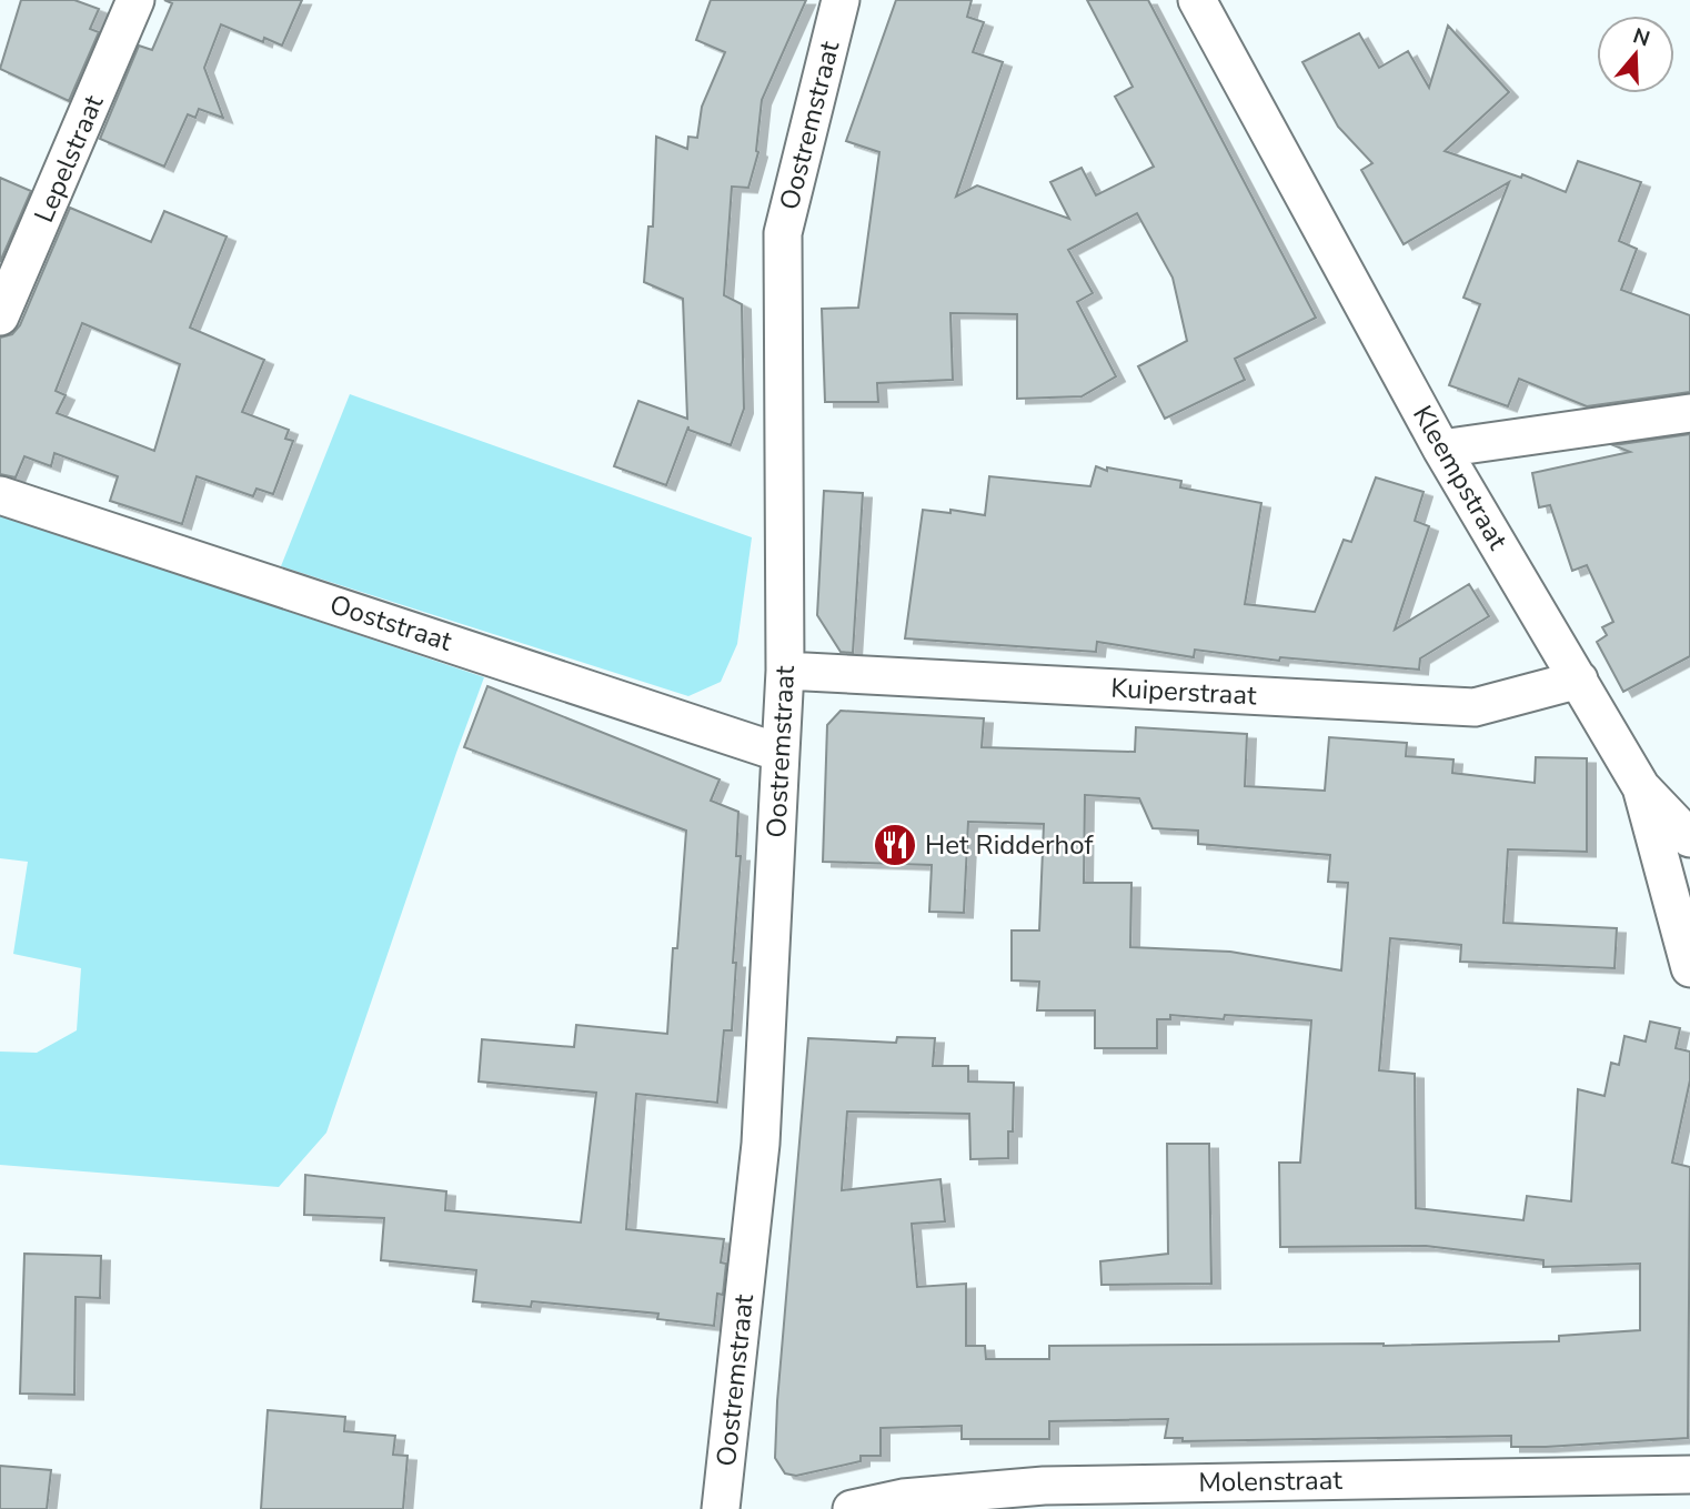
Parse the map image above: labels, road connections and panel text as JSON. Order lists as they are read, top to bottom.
{
  "streets": {
    "street": [
      "Oostremstraat",
      "Lepelstraat",
      "Kleempstraat",
      "Ooststraat",
      "Kuiperstraat",
      "Molenstraat"
    ]
  },
  "crossings": [
    ["Oostremstraat", "Ooststraat"],
    ["Oostremstraat", "Kuiperstraat"],
    ["Kleempstraat", "Kuiperstraat"]
  ],
  "places": {
    "restaurant": ["Het Ridderhof"]
  },
  "north": "top"
}
